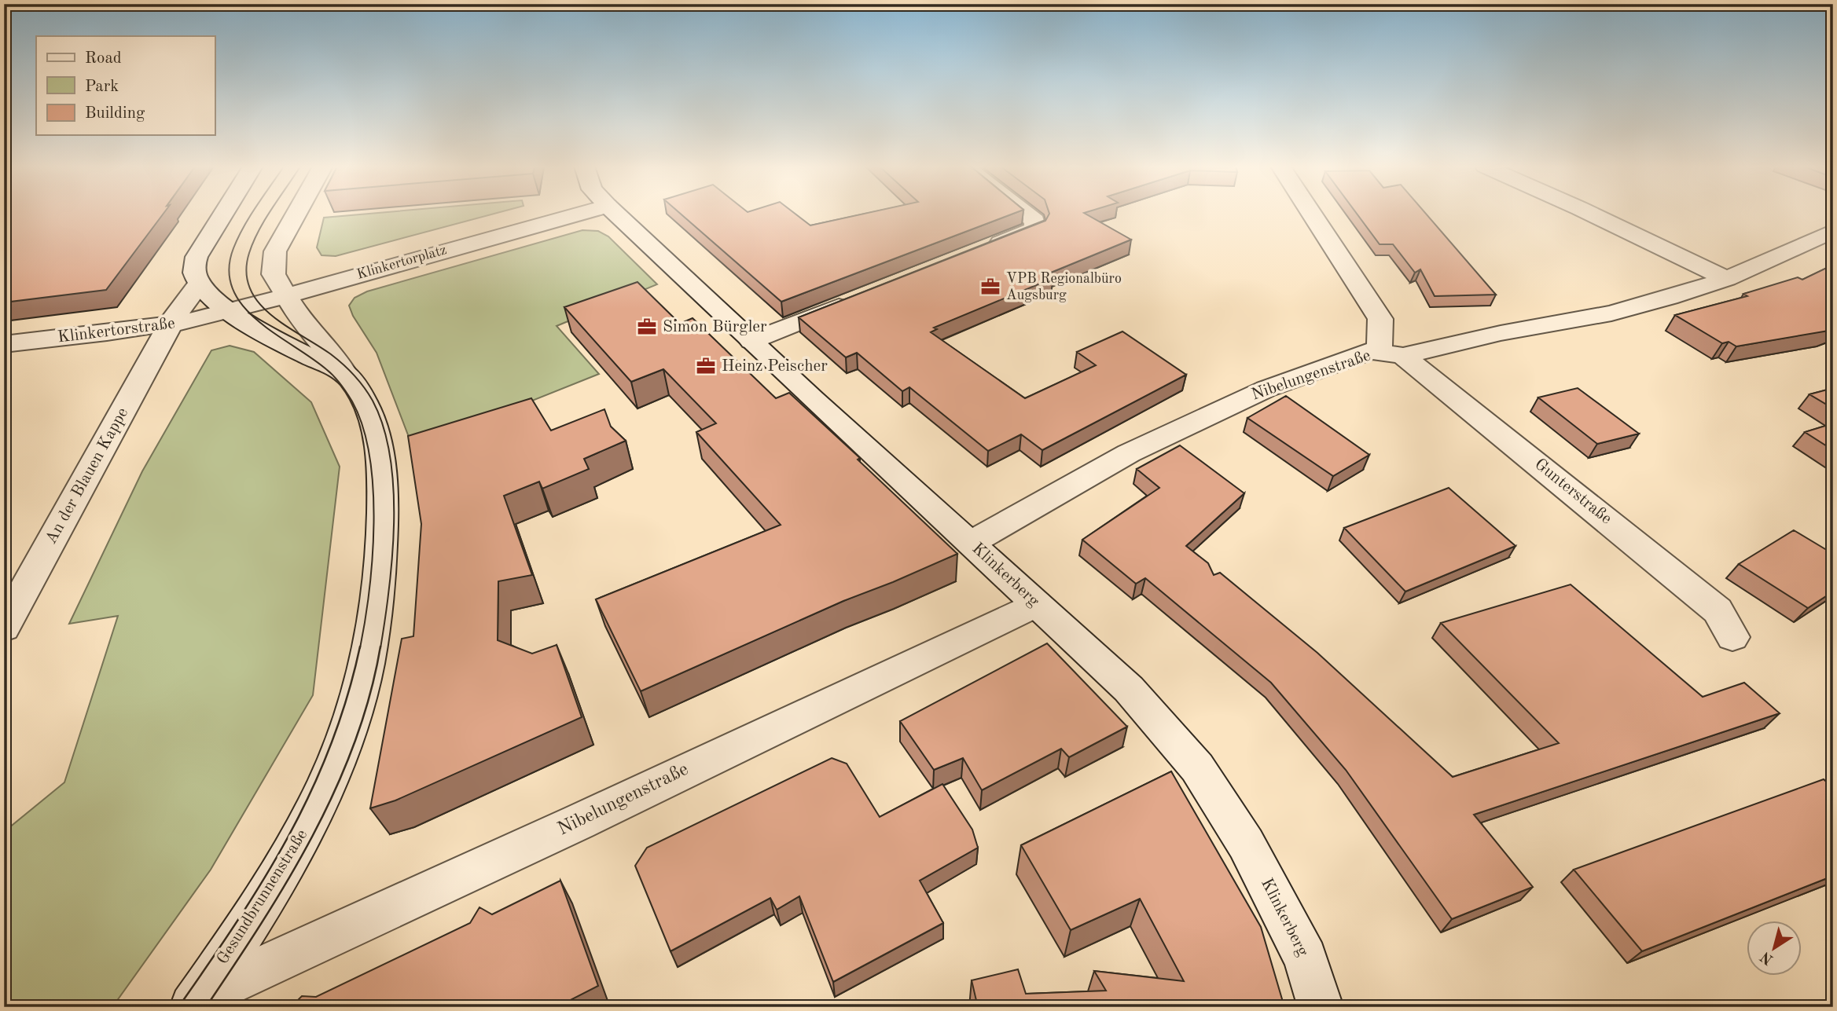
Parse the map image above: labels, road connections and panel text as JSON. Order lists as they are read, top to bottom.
{
  "streets": {
    "street": [
      "Klinkertorplatz",
      "Klinkertorstraße",
      "Nibelungenstraße",
      "An der Blauen Kappe",
      "Gunterstraße",
      "Klinkerberg",
      "Gesundbrunnenstraße"
    ]
  },
  "crossings": [
    ["Klinkertorplatz", "Klinkertorstraße"],
    ["Klinkertorplatz", "Gesundbrunnenstraße"],
    ["Klinkertorstraße", "An der Blauen Kappe"],
    ["Nibelungenstraße", "Gunterstraße"],
    ["Nibelungenstraße", "Klinkerberg"],
    ["Nibelungenstraße", "Gesundbrunnenstraße"]
  ],
  "places": {
    "office": ["VPB Regionalbüro Augsburg", "Simon Bürgler", "Heinz Peischer"]
  },
  "legend": ["Road", "Park", "Building"],
  "north": "bottom left"
}
